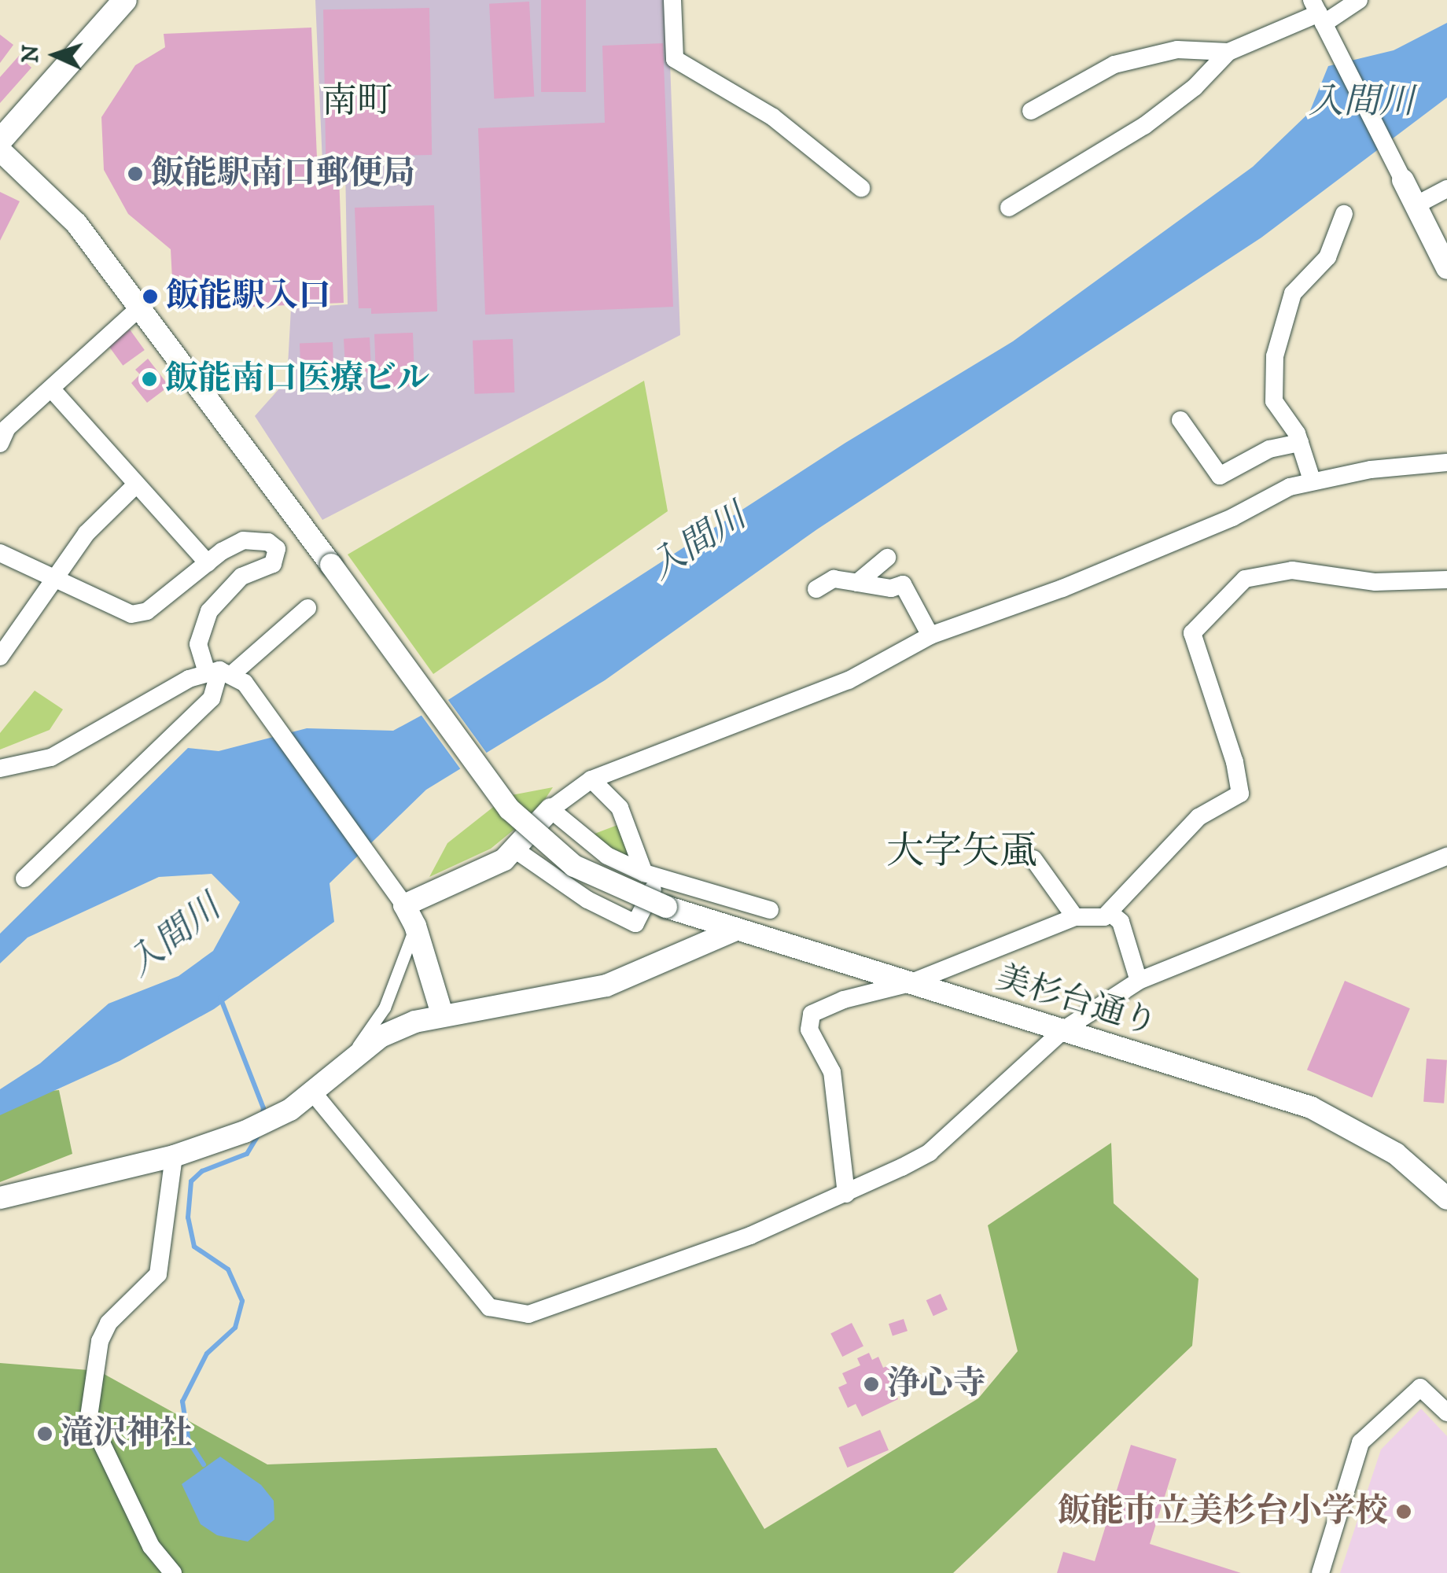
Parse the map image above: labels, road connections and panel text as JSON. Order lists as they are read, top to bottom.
{
  "streets": {
    "street": ["美杉台通り"]
  },
  "districts": ["南町", "大字矢颪"],
  "water": ["入間川"],
  "places": [
    "飯能駅南口郵便局",
    "飯能駅入口",
    "飯能南口医療ビル",
    "浄心寺",
    "滝沢神社",
    "飯能市立美杉台小学校"
  ],
  "north": "left"
}
